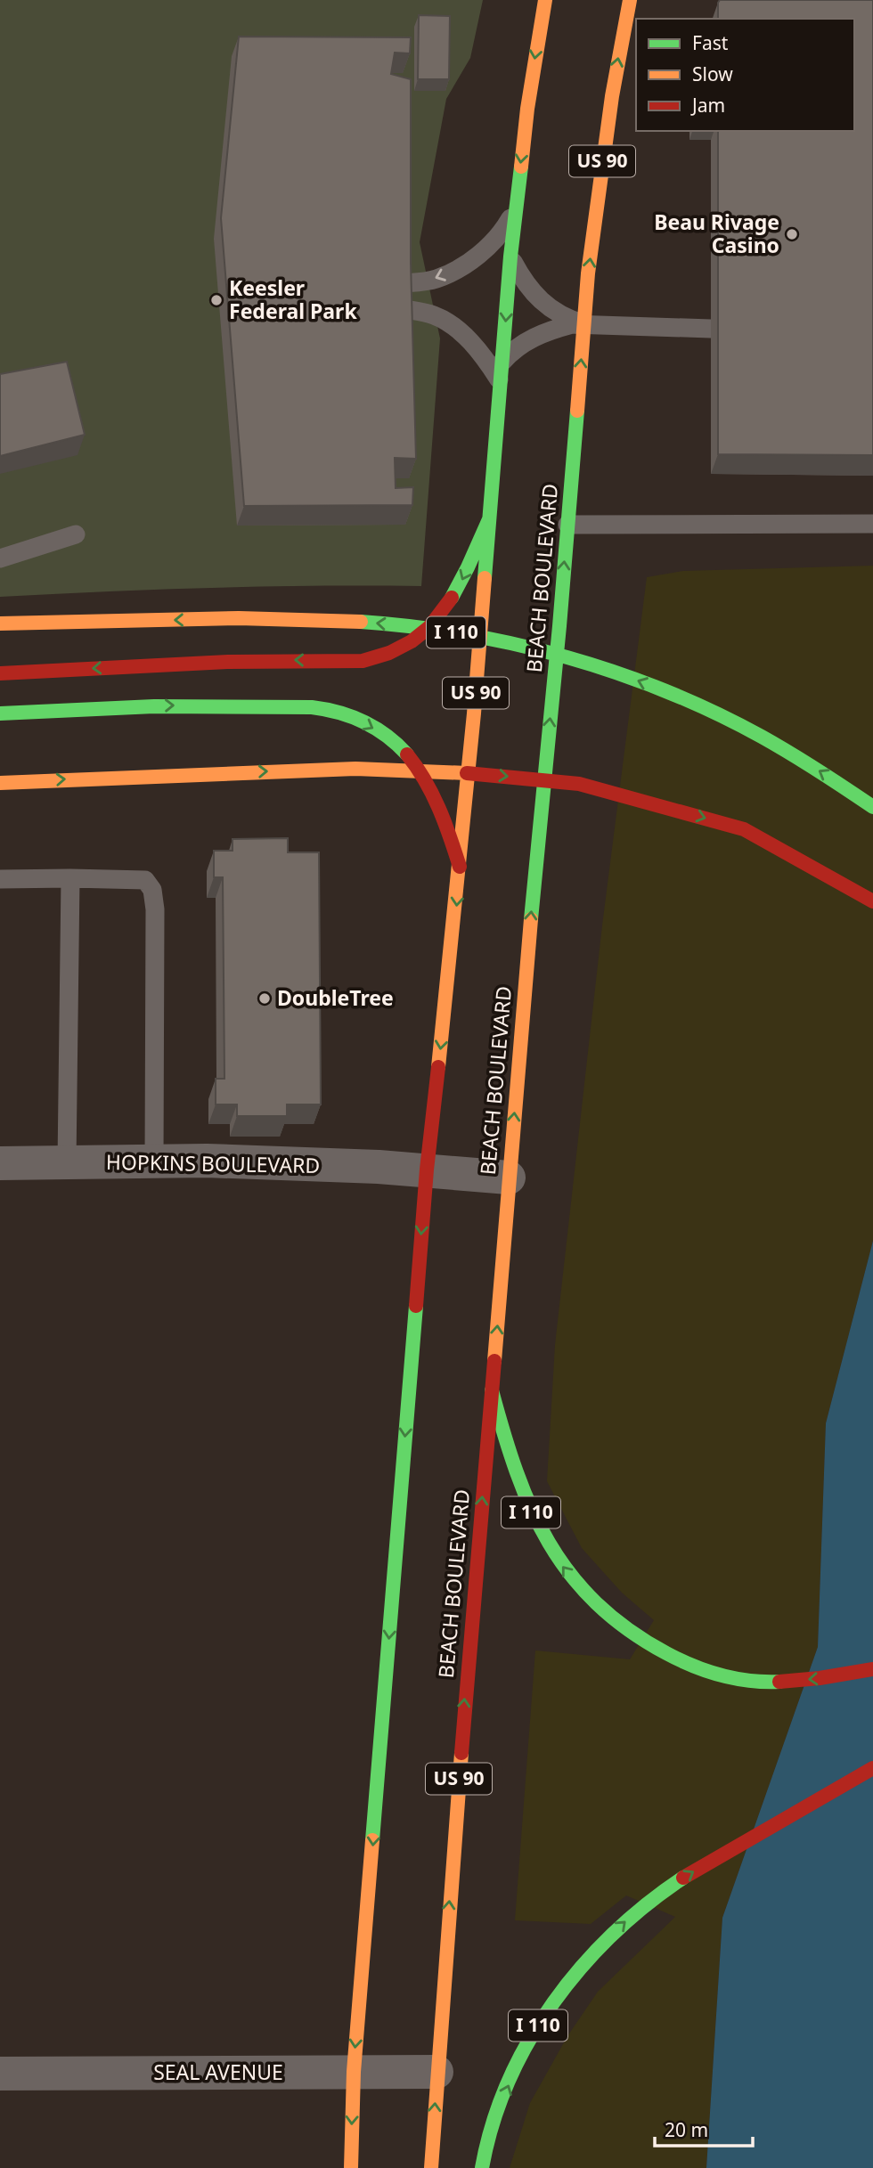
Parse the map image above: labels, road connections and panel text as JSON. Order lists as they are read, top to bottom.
{
  "streets": {
    "main road": ["US 90", "BEACH BOULEVARD", "I 110"],
    "street": ["HOPKINS BOULEVARD", "SEAL AVENUE"]
  },
  "crossings": [
    ["US 90", "HOPKINS BOULEVARD"],
    ["US 90", "SEAL AVENUE"],
    ["BEACH BOULEVARD", "I 110"],
    ["BEACH BOULEVARD", "HOPKINS BOULEVARD"],
    ["BEACH BOULEVARD", "SEAL AVENUE"]
  ],
  "places": ["Beau Rivage Casino", "Keesler Federal Park", "DoubleTree"],
  "legend": ["Fast", "Slow", "Jam"],
  "scale_bar": "20 m"
}
